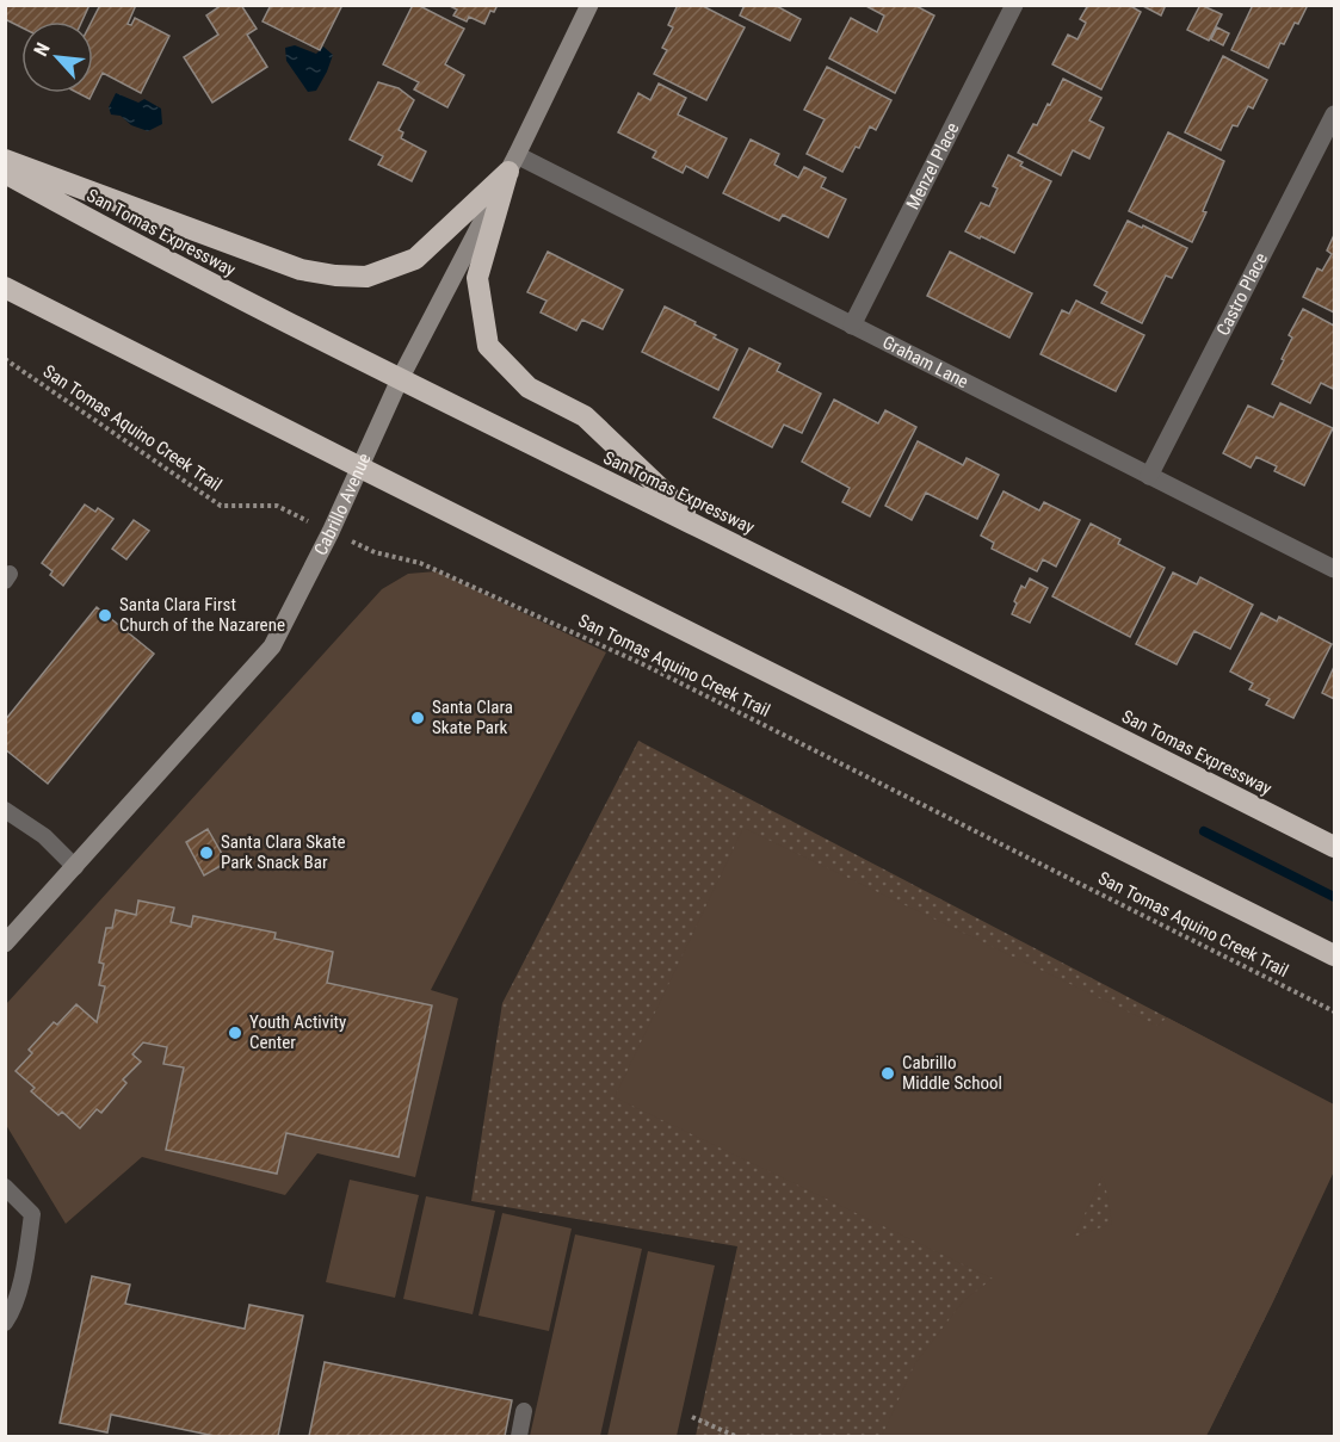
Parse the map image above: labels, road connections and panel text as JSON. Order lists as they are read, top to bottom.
{
  "streets": {
    "highway": ["San Tomas Expressway"],
    "street": [
      "Menzel Place",
      "Castro Place",
      "Graham Lane",
      "Cabrillo Avenue"
    ],
    "path": ["San Tomas Aquino Creek Trail"]
  },
  "crossings": [
    ["Menzel Place", "Graham Lane"],
    ["San Tomas Expressway", "Cabrillo Avenue"],
    ["Castro Place", "Graham Lane"],
    ["Graham Lane", "Cabrillo Avenue"],
    ["San Tomas Aquino Creek Trail", "Cabrillo Avenue"]
  ],
  "places": [
    "Santa Clara First Church of the Nazarene",
    "Santa Clara Skate Park",
    "Santa Clara Skate Park Snack Bar",
    "Youth Activity Center",
    "Cabrillo Middle School"
  ],
  "north": "top left"
}
